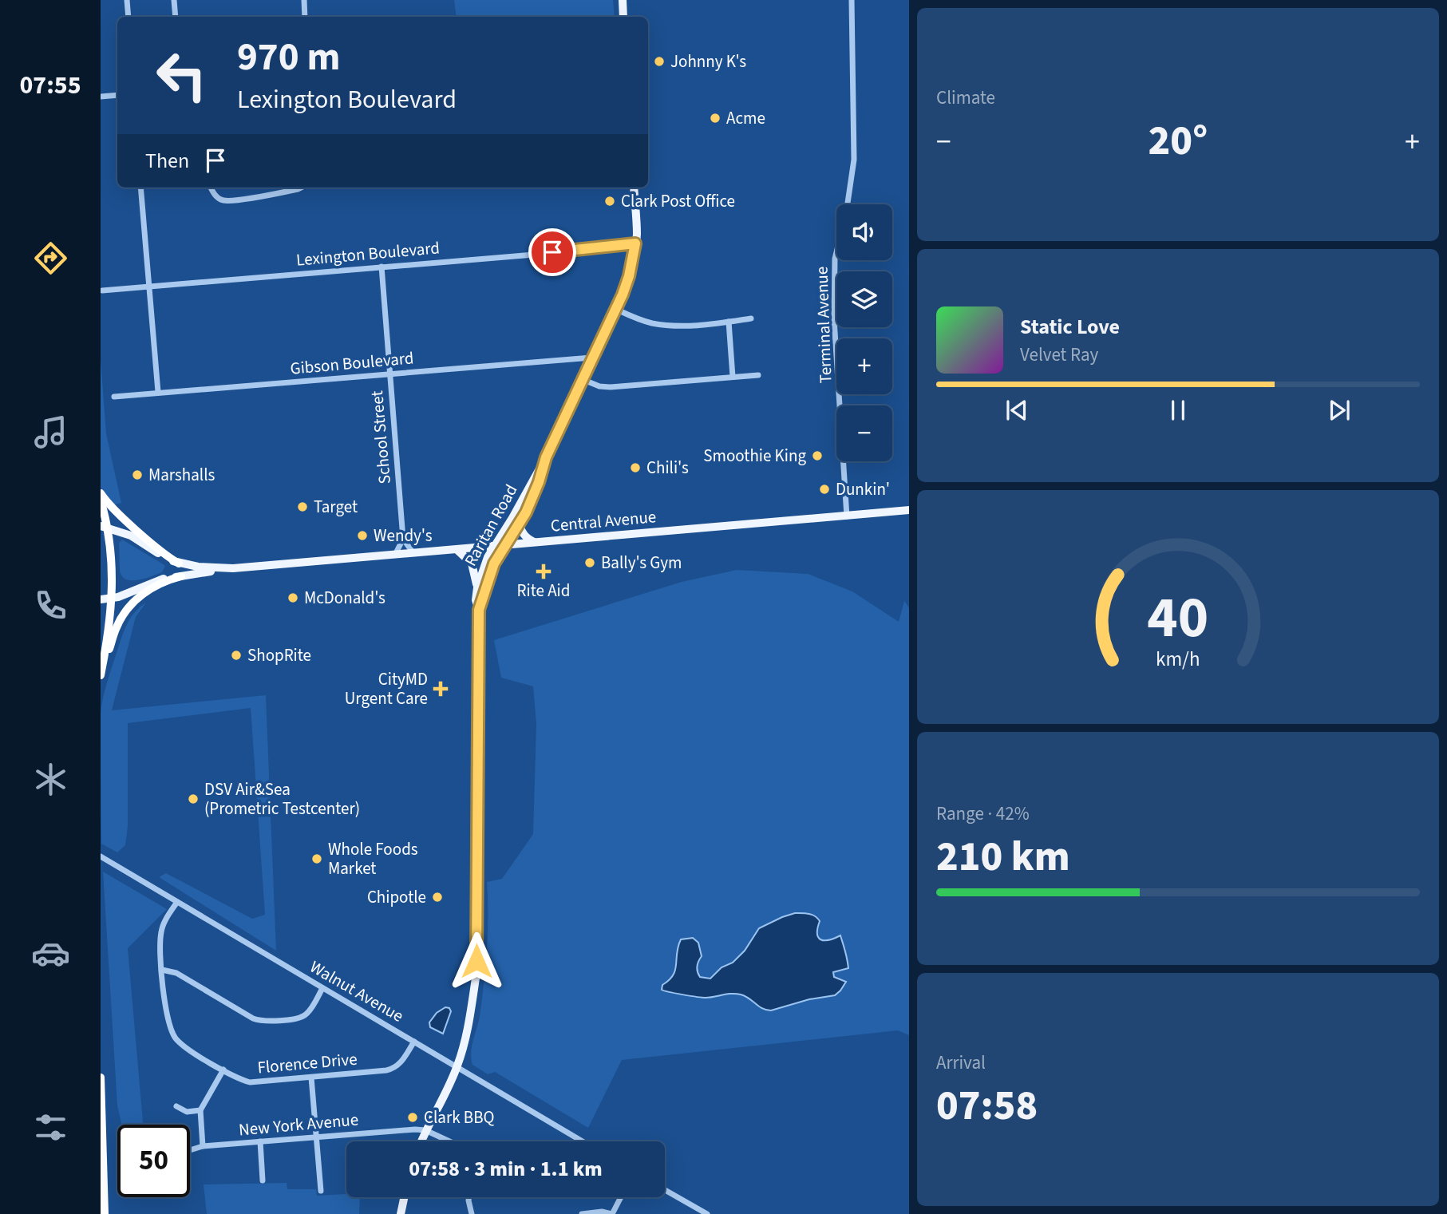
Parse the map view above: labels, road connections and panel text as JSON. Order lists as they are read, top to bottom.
{
  "streets": {
    "main road": ["Central Avenue", "Raritan Road"],
    "street": [
      "Lexington Boulevard",
      "Terminal Avenue",
      "Gibson Boulevard",
      "School Street",
      "Walnut Avenue",
      "Florence Drive",
      "New York Avenue"
    ]
  },
  "crossings": [
    ["Lexington Boulevard", "School Street"],
    ["Lexington Boulevard", "Raritan Road"],
    ["Terminal Avenue", "Central Avenue"],
    ["Gibson Boulevard", "School Street"],
    ["Gibson Boulevard", "Raritan Road"],
    ["Central Avenue", "Raritan Road"],
    ["Raritan Road", "Walnut Avenue"],
    ["Raritan Road", "New York Avenue"],
    ["Walnut Avenue", "Florence Drive"]
  ],
  "places": {
    "other": [
      "Johnny K's",
      "Acme",
      "Clark Post Office",
      "Smoothie King",
      "Chili's",
      "Marshalls",
      "Dunkin'",
      "Target",
      "Wendy's",
      "Bally's Gym",
      "McDonald's",
      "ShopRite",
      "DSV Air&Sea (Prometric Testcenter)",
      "Whole Foods Market",
      "Chipotle",
      "Clark BBQ"
    ],
    "health": ["Rite Aid", "CityMD Urgent Care"]
  },
  "page": {
    "tabs": "07:55",
    "tile": [
      "Climate",
      ["Range · 42%", "210 km"],
      ["Arrival", "07:58"]
    ],
    "turn": ["970 m", "Lexington Boulevard"],
    "heat": ["−", "20°", "+"],
    "then": "Then",
    "map_buttons": ["+", "−"],
    "song": ["Static Love", "Velvet Ray"],
    "limit": "50",
    "trip": "07:58 · 3 min · 1.1 km",
    "gauge": ["40", "km/h"]
  }
}
